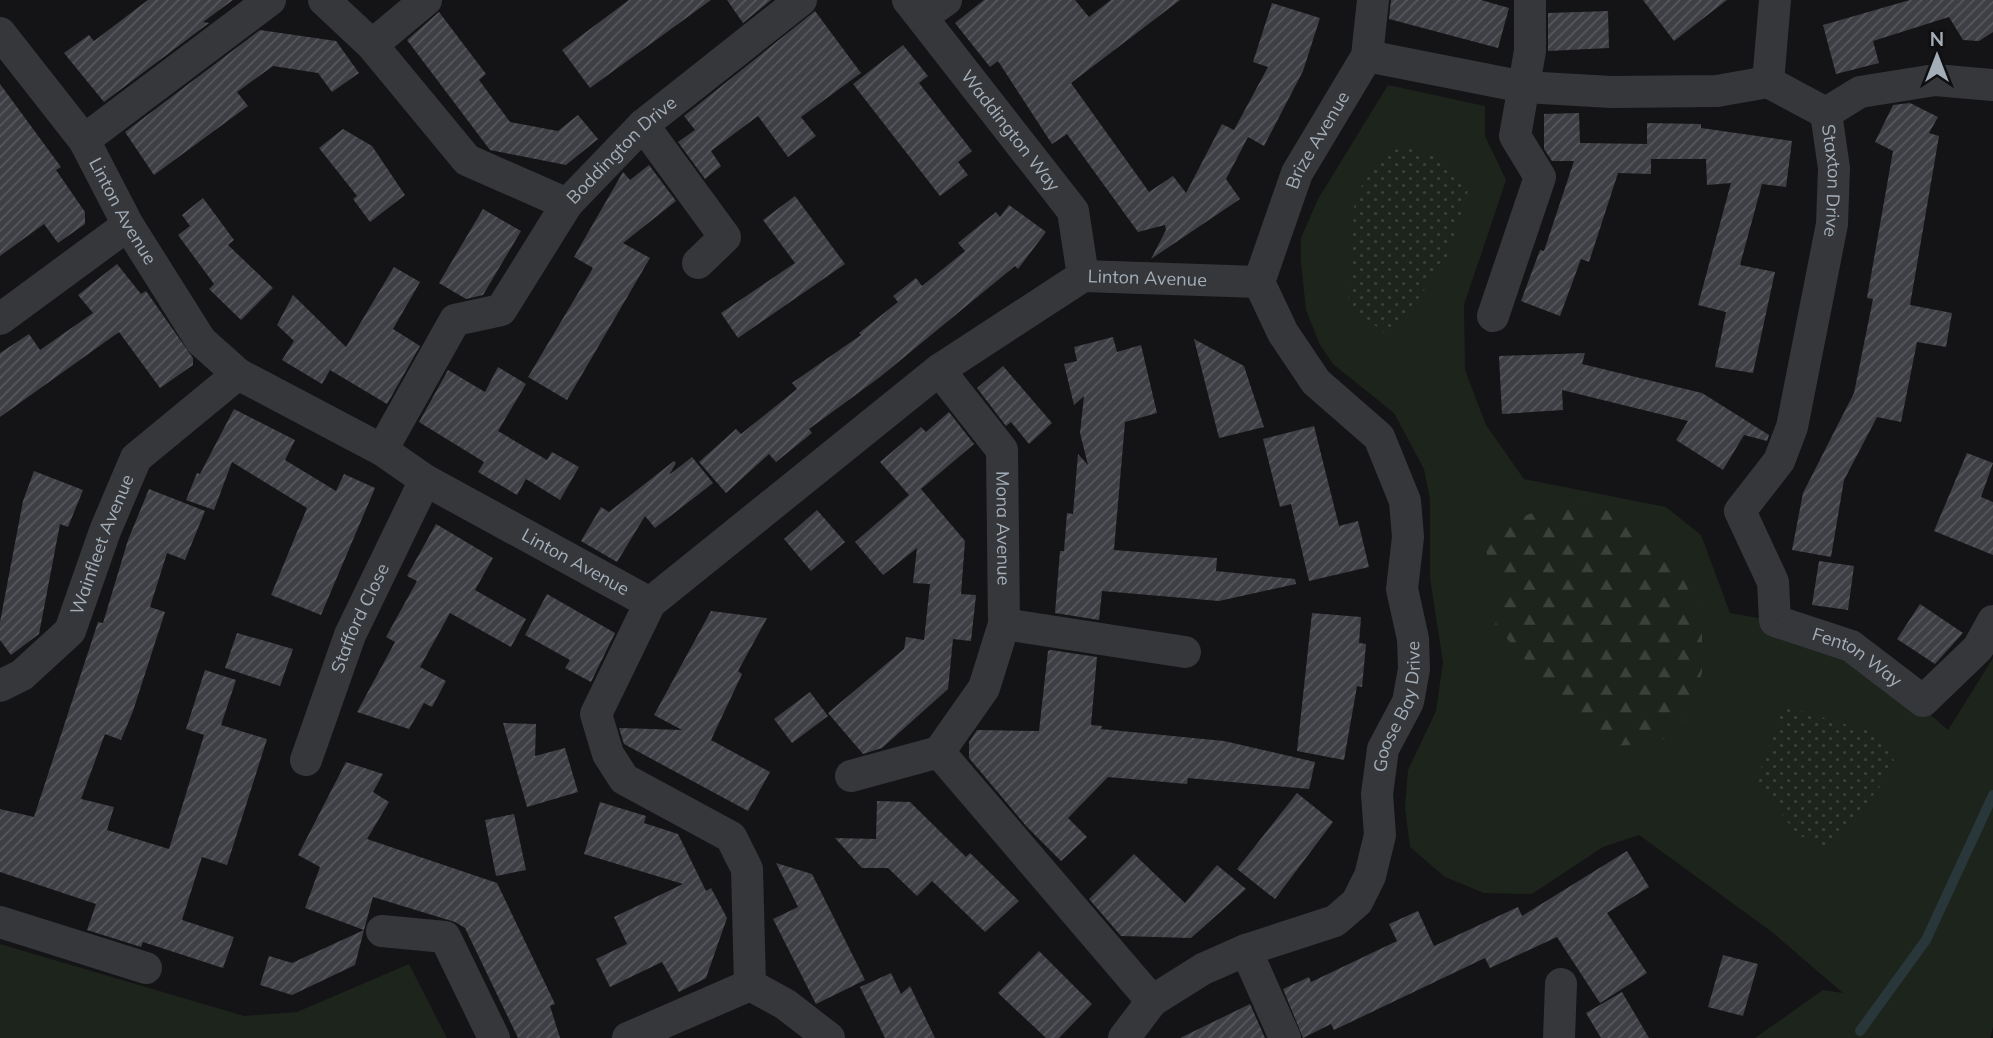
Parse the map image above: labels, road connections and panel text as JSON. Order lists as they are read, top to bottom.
{
  "streets": {
    "street": [
      "Waddington Way",
      "Brize Avenue",
      "Boddington Drive",
      "Staxton Drive",
      "Linton Avenue",
      "Mona Avenue",
      "Wainfleet Avenue",
      "Stafford Close",
      "Fenton Way",
      "Goose Bay Drive"
    ]
  },
  "crossings": [
    ["Waddington Way", "Linton Avenue"],
    ["Brize Avenue", "Linton Avenue"],
    ["Brize Avenue", "Goose Bay Drive"],
    ["Staxton Drive", "Fenton Way"],
    ["Linton Avenue", "Mona Avenue"],
    ["Linton Avenue", "Wainfleet Avenue"],
    ["Linton Avenue", "Stafford Close"],
    ["Linton Avenue", "Goose Bay Drive"]
  ],
  "north": "top"
}
